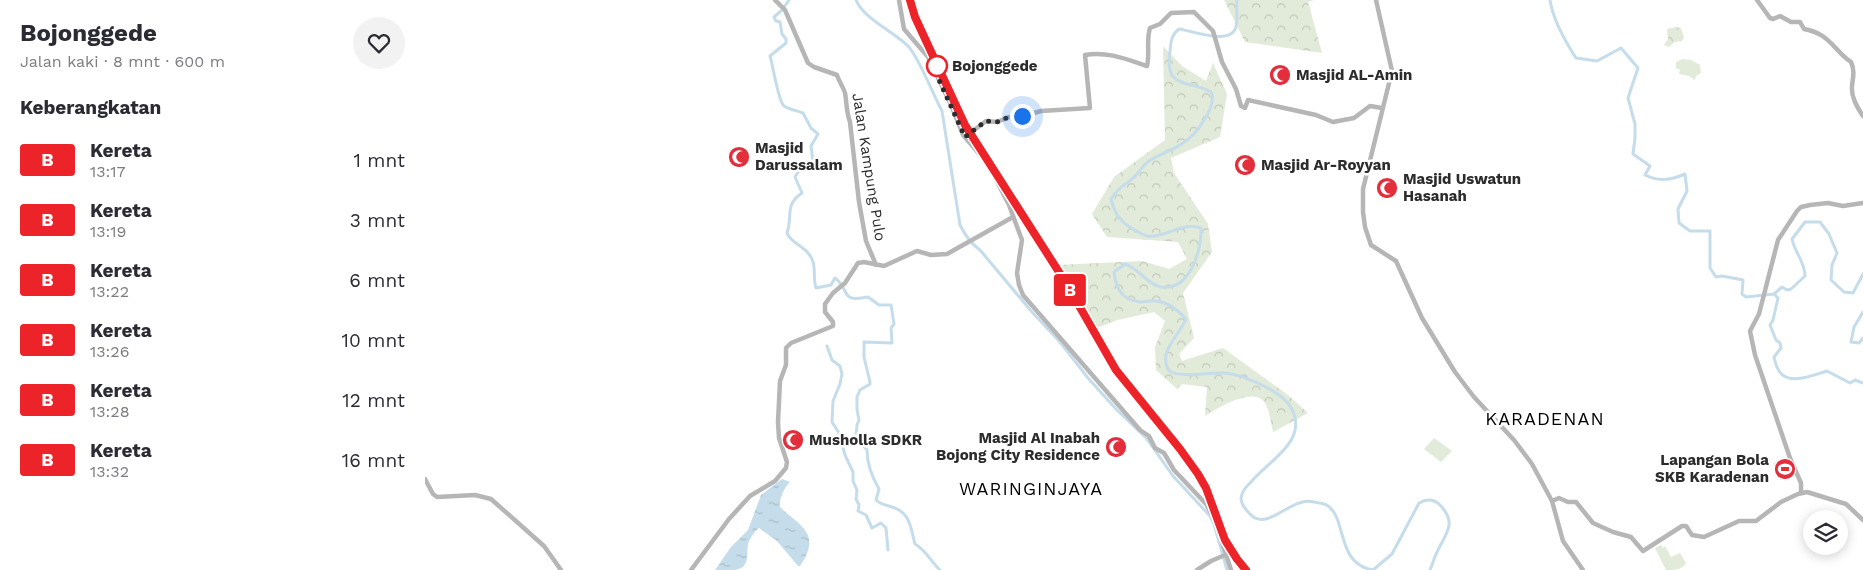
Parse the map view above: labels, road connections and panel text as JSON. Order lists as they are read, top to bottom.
{
  "streets": {
    "main road": ["Jalan Kampung Pulo"]
  },
  "districts": ["KARADENAN", "WARINGINJAYA"],
  "places": {
    "other": ["Bojonggede"],
    "mosque": [
      "Masjid AL-Amin",
      "Masjid Darussalam",
      "Masjid Ar-Royyan",
      "Masjid Uswatun Hasanah",
      "Musholla SDKR",
      "Masjid Al Inabah Bojong City Residence"
    ],
    "sports": ["Lapangan Bola SKB Karadenan"]
  },
  "page": {
    "heading": [
      ["Bojonggede", "Jalan kaki · 8 mnt · 600 m"],
      "Keberangkatan"
    ],
    "on_map": "B",
    "list": [
      {
        "mark": "B",
        "name": "Kereta",
        "note": "13:17",
        "value": "1 mnt"
      },
      {
        "mark": "B",
        "name": "Kereta",
        "note": "13:19",
        "value": "3 mnt"
      },
      {
        "mark": "B",
        "name": "Kereta",
        "note": "13:22",
        "value": "6 mnt"
      },
      {
        "mark": "B",
        "name": "Kereta",
        "note": "13:26",
        "value": "10 mnt"
      },
      {
        "mark": "B",
        "name": "Kereta",
        "note": "13:28",
        "value": "12 mnt"
      },
      {
        "mark": "B",
        "name": "Kereta",
        "note": "13:32",
        "value": "16 mnt"
      }
    ]
  }
}
